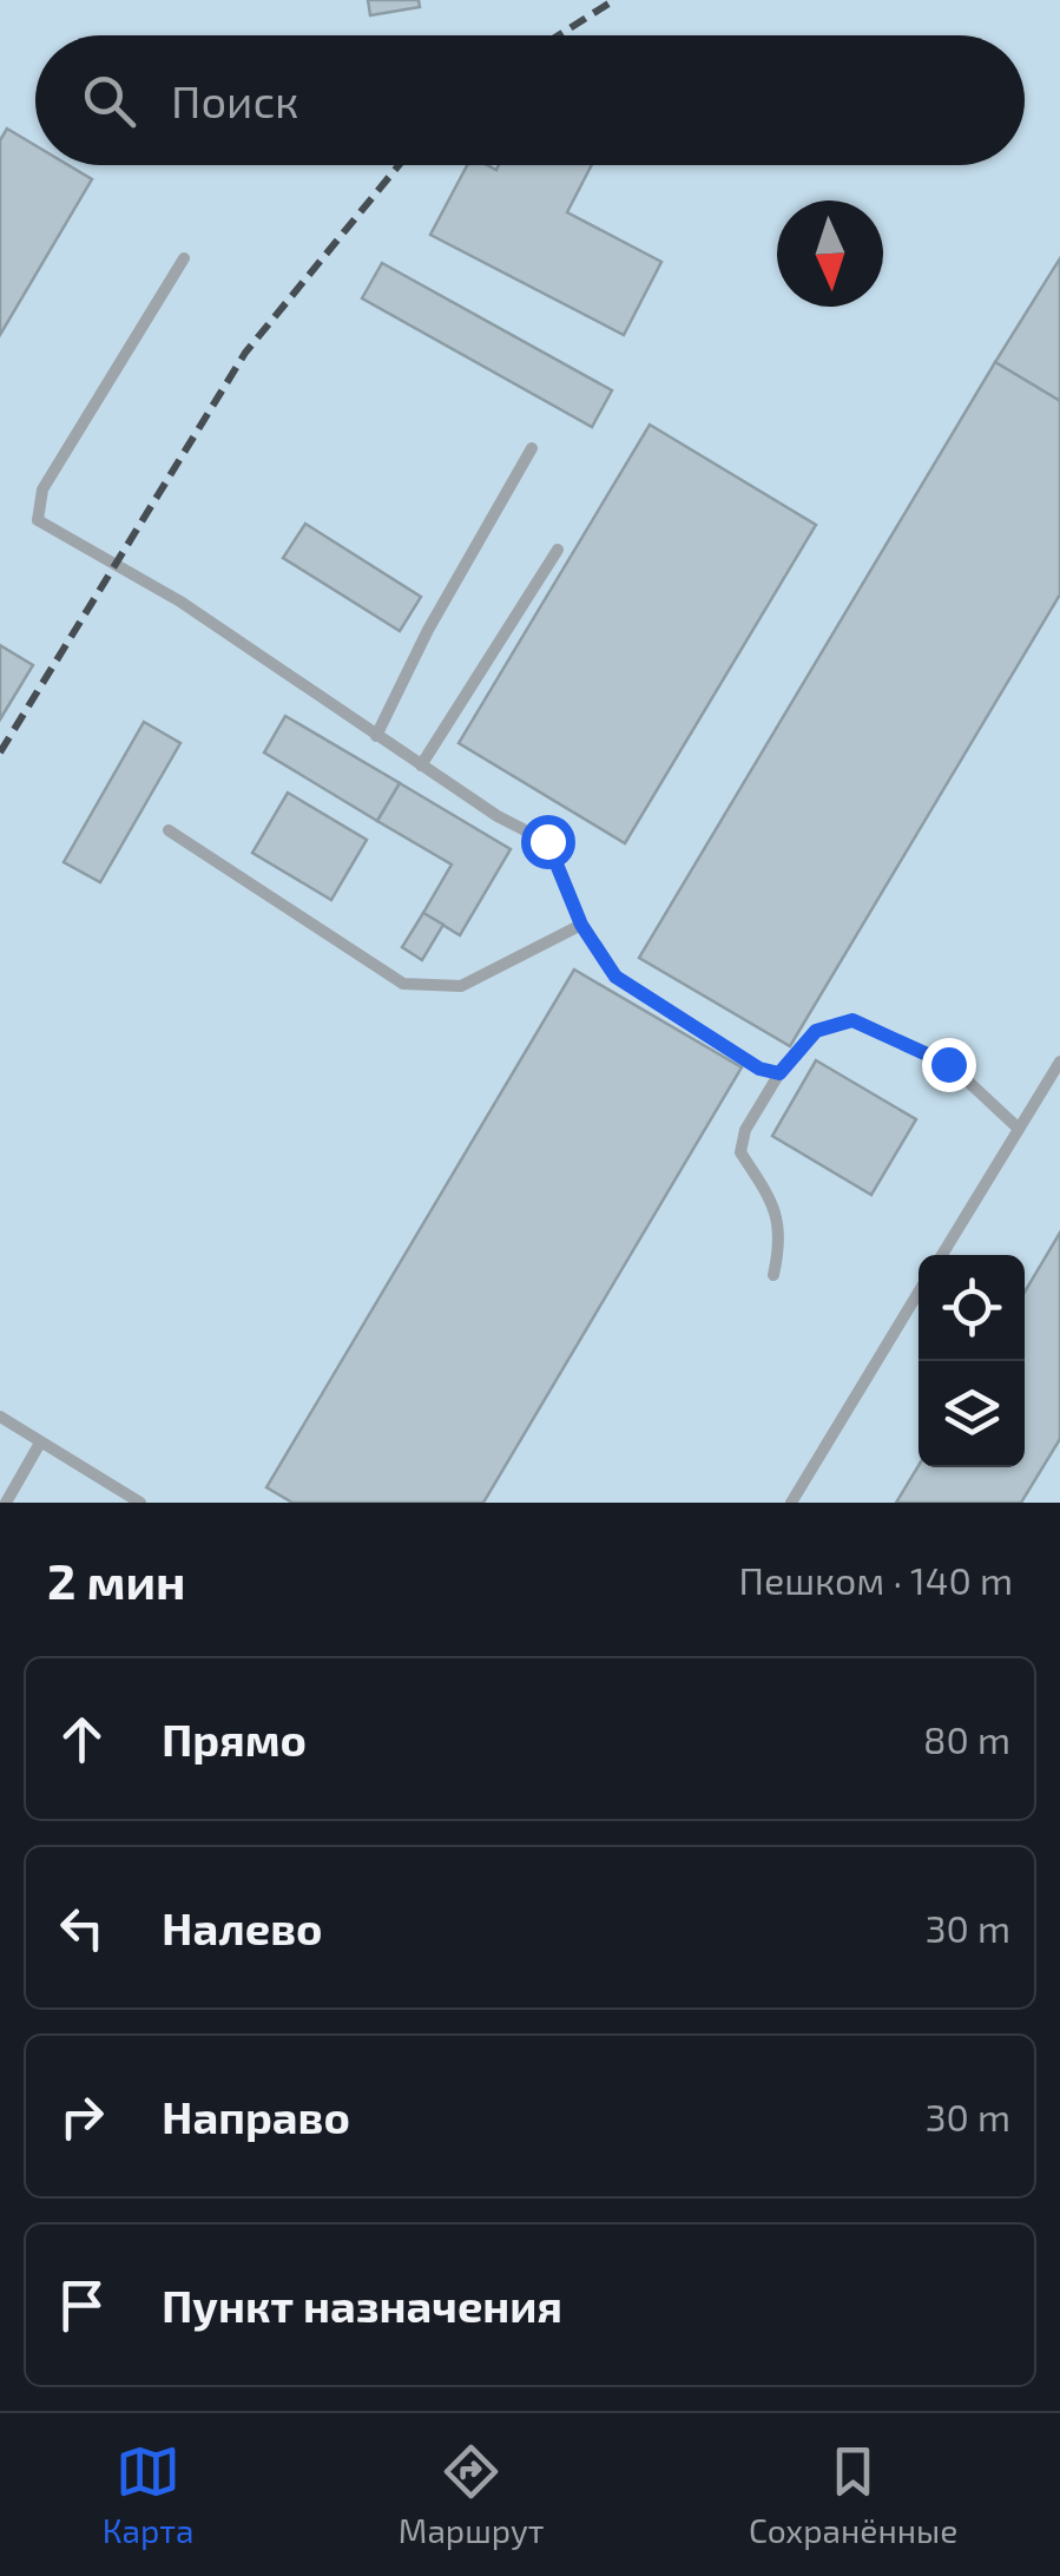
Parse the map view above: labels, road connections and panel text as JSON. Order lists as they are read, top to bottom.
{
  "north": "bottom",
  "page": {
    "search": "Поиск",
    "heading": ["2 мин", "Пешком · 140 m"],
    "list": [
      ["Прямо", "80 m"],
      ["Налево", "30 m"],
      ["Направо", "30 m"],
      "Пункт назначения"
    ],
    "nav": ["Карта", "Маршрут", "Сохранённые"]
  }
}
